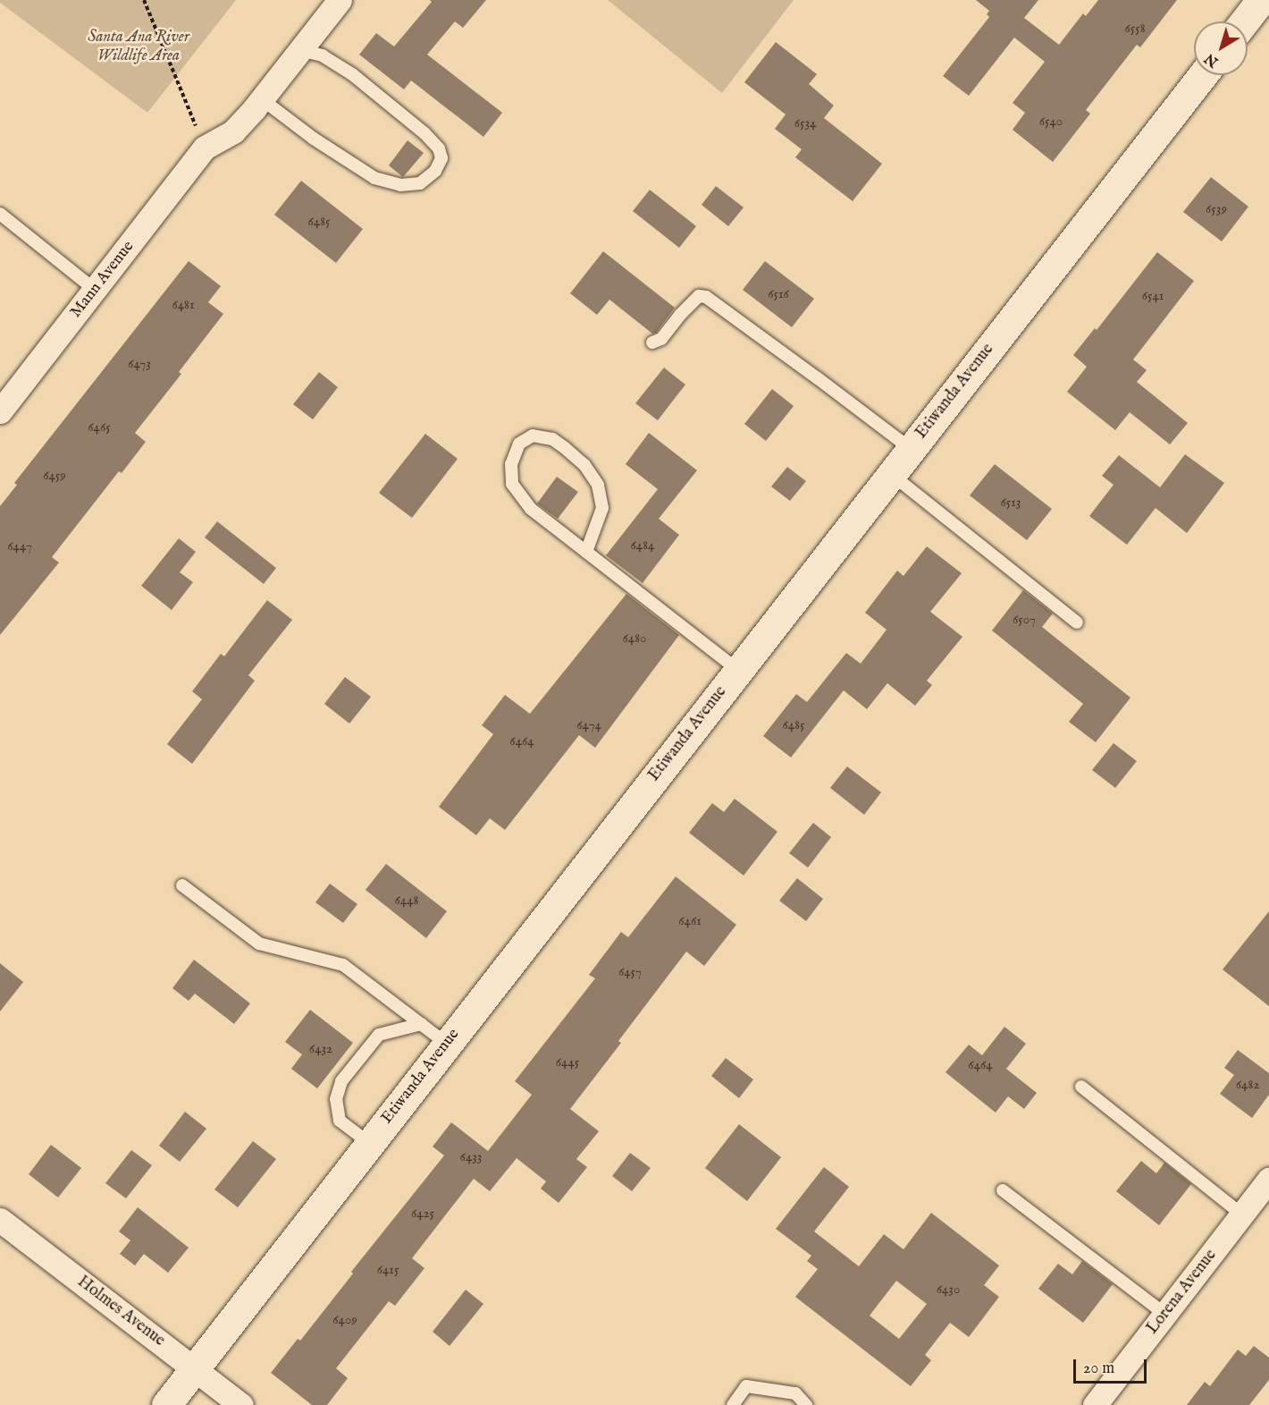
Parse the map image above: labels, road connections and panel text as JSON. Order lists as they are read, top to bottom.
{
  "streets": {
    "street": [
      "Mann Avenue",
      "Etiwanda Avenue",
      "Lorena Avenue",
      "Holmes Avenue"
    ]
  },
  "crossings": [
    ["Etiwanda Avenue", "Holmes Avenue"]
  ],
  "parks": ["Santa Ana River Wildlife Area"],
  "house_numbers": [
    "6558",
    "6540",
    "6534",
    "6539",
    "6485",
    "6516",
    "6541",
    "6481",
    "6473",
    "6465",
    "6459",
    "6513",
    "6484",
    "6447",
    "6507",
    "6480",
    "6474",
    "6485",
    "6464",
    "6448",
    "6461",
    "6457",
    "6432",
    "6445",
    "6464",
    "6482",
    "6433",
    "6425",
    "6415",
    "6430",
    "6409"
  ],
  "scale_bar": "20 m",
  "north": "bottom left"
}
